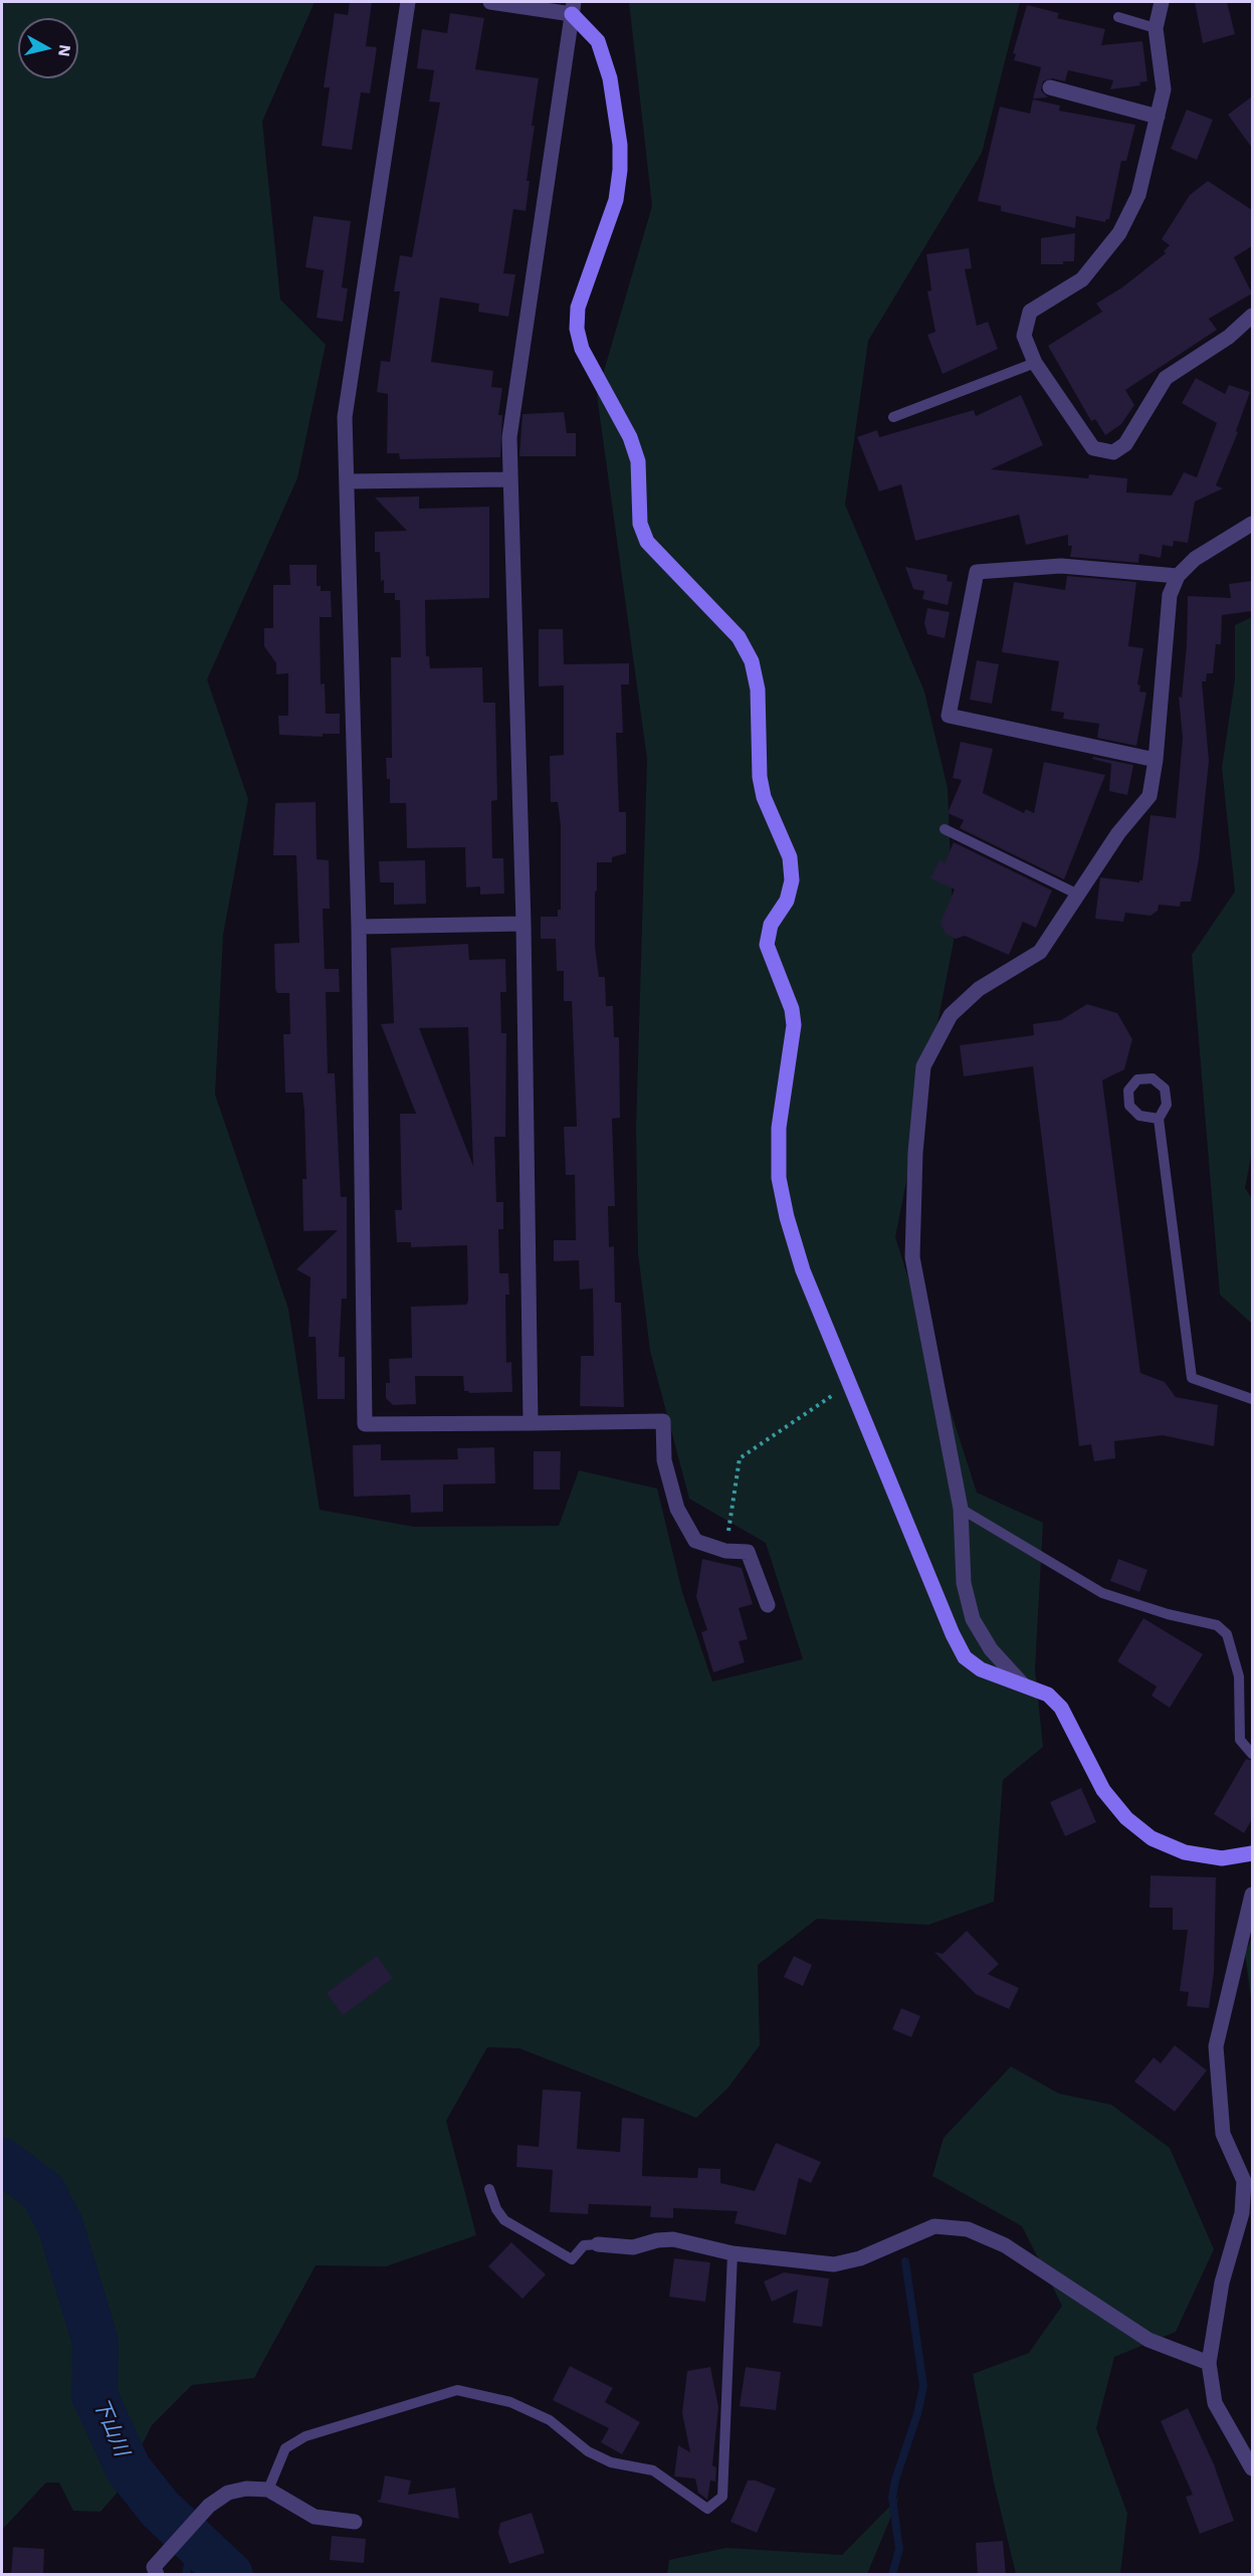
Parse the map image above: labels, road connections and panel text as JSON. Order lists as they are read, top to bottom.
{
  "water": ["下山川"],
  "north": "right"
}
